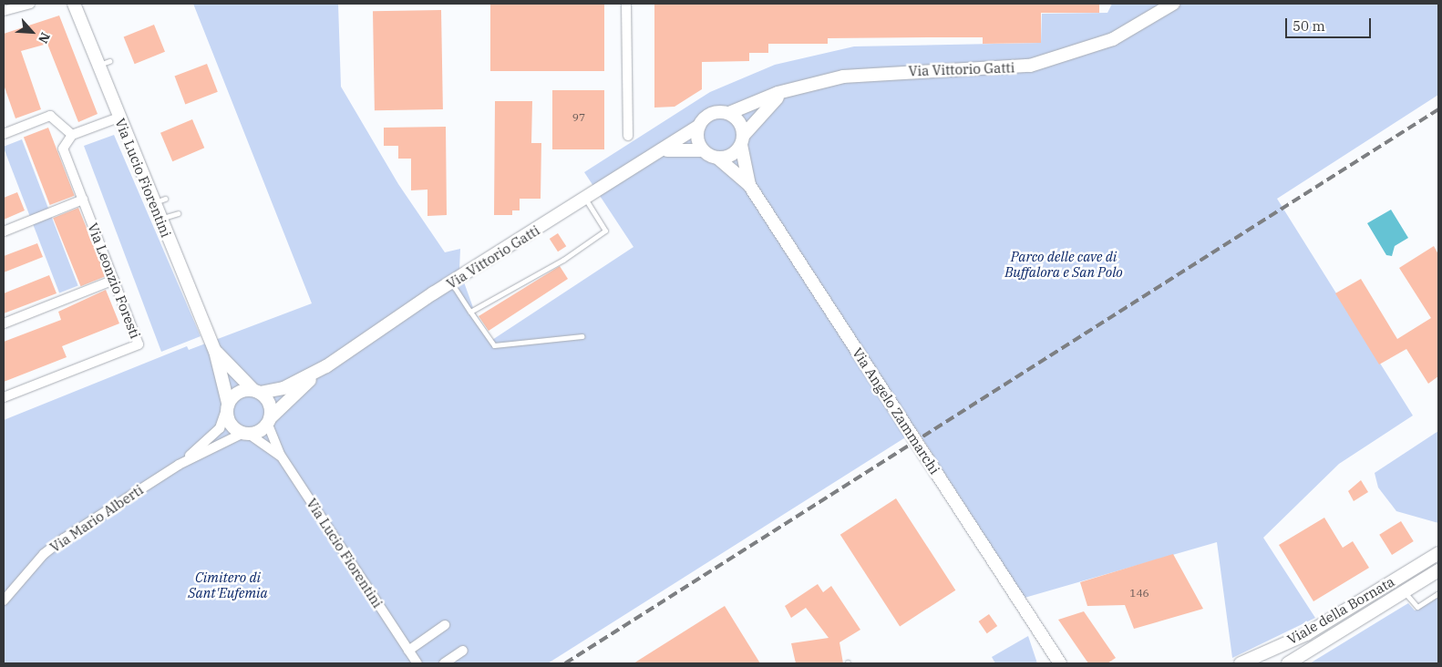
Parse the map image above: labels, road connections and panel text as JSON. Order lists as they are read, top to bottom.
{
  "streets": {
    "street": [
      "Via Vittorio Gatti",
      "Via Lucio Fiorentini",
      "Via Leonzio Foresti",
      "Via Angelo Zammarchi",
      "Via Mario Alberti",
      "Viale della Bornata"
    ]
  },
  "crossings": [
    ["Via Vittorio Gatti", "Via Lucio Fiorentini"],
    ["Via Vittorio Gatti", "Via Angelo Zammarchi"],
    ["Via Vittorio Gatti", "Via Mario Alberti"],
    ["Via Lucio Fiorentini", "Via Mario Alberti"]
  ],
  "parks": ["Parco delle cave di Buffalora e San Polo", "Cimitero di Sant'Eufemia"],
  "house_numbers": ["97", "146"],
  "scale_bar": "50 m",
  "north": "bottom right"
}
